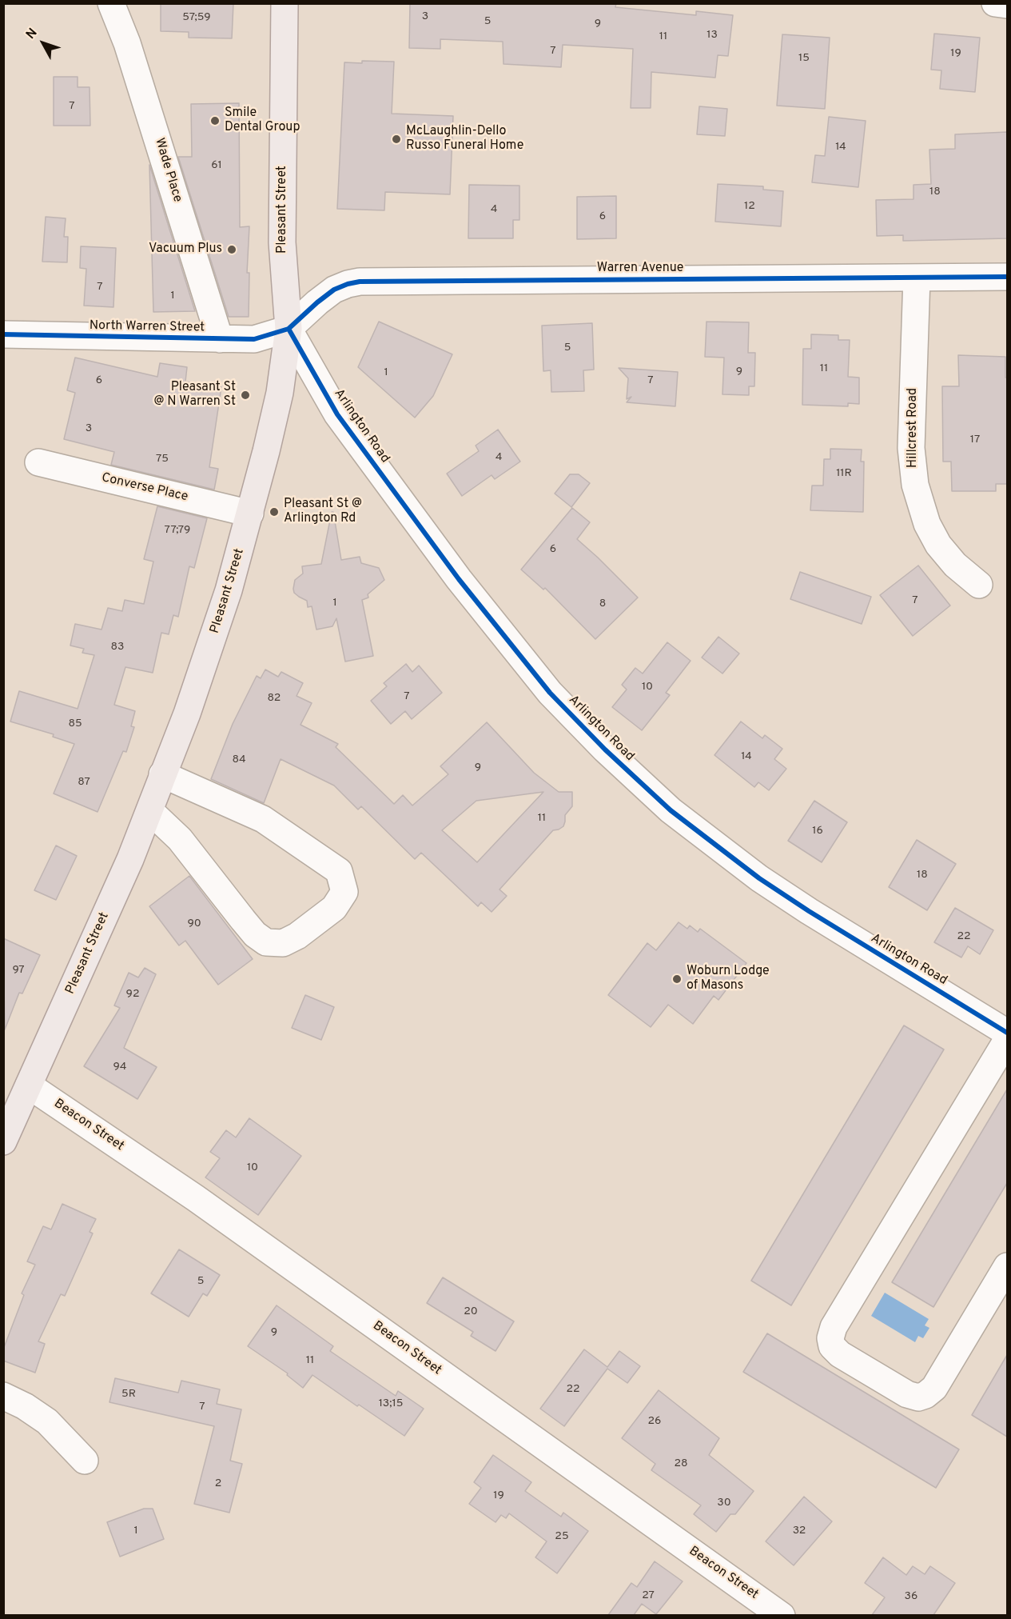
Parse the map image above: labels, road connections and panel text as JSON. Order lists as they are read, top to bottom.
{
  "streets": {
    "main road": ["Pleasant Street"],
    "street": [
      "Wade Place",
      "Warren Avenue",
      "North Warren Street",
      "Arlington Road",
      "Hillcrest Road",
      "Converse Place",
      "Beacon Street"
    ]
  },
  "crossings": [
    ["Wade Place", "North Warren Street"],
    ["Pleasant Street", "Warren Avenue"],
    ["Pleasant Street", "North Warren Street"],
    ["Pleasant Street", "Arlington Road"],
    ["Pleasant Street", "Converse Place"],
    ["Pleasant Street", "Beacon Street"],
    ["Warren Avenue", "North Warren Street"],
    ["Warren Avenue", "Arlington Road"],
    ["Warren Avenue", "Hillcrest Road"],
    ["North Warren Street", "Arlington Road"]
  ],
  "places": [
    "Smile Dental Group",
    "McLaughlin-Dello Russo Funeral Home",
    "Vacuum Plus",
    "Pleasant St @ N Warren St",
    "Pleasant St @ Arlington Rd",
    "Woburn Lodge of Masons"
  ],
  "house_numbers": [
    "3",
    "57;59",
    "5",
    "9",
    "13",
    "11",
    "7",
    "19",
    "15",
    "7",
    "14",
    "61",
    "18",
    "12",
    "4",
    "6",
    "7",
    "1",
    "5",
    "11",
    "9",
    "1",
    "6",
    "7",
    "3",
    "17",
    "4",
    "75",
    "11R",
    "77;79",
    "6",
    "7",
    "1",
    "8",
    "83",
    "10",
    "7",
    "82",
    "85",
    "14",
    "84",
    "9",
    "87",
    "11",
    "16",
    "18",
    "90",
    "22",
    "97",
    "92",
    "94",
    "10",
    "5",
    "20",
    "9",
    "11",
    "22",
    "5R",
    "13;15",
    "7",
    "26",
    "28",
    "2",
    "19",
    "30",
    "1",
    "32",
    "25",
    "27",
    "36"
  ],
  "north": "top left"
}
